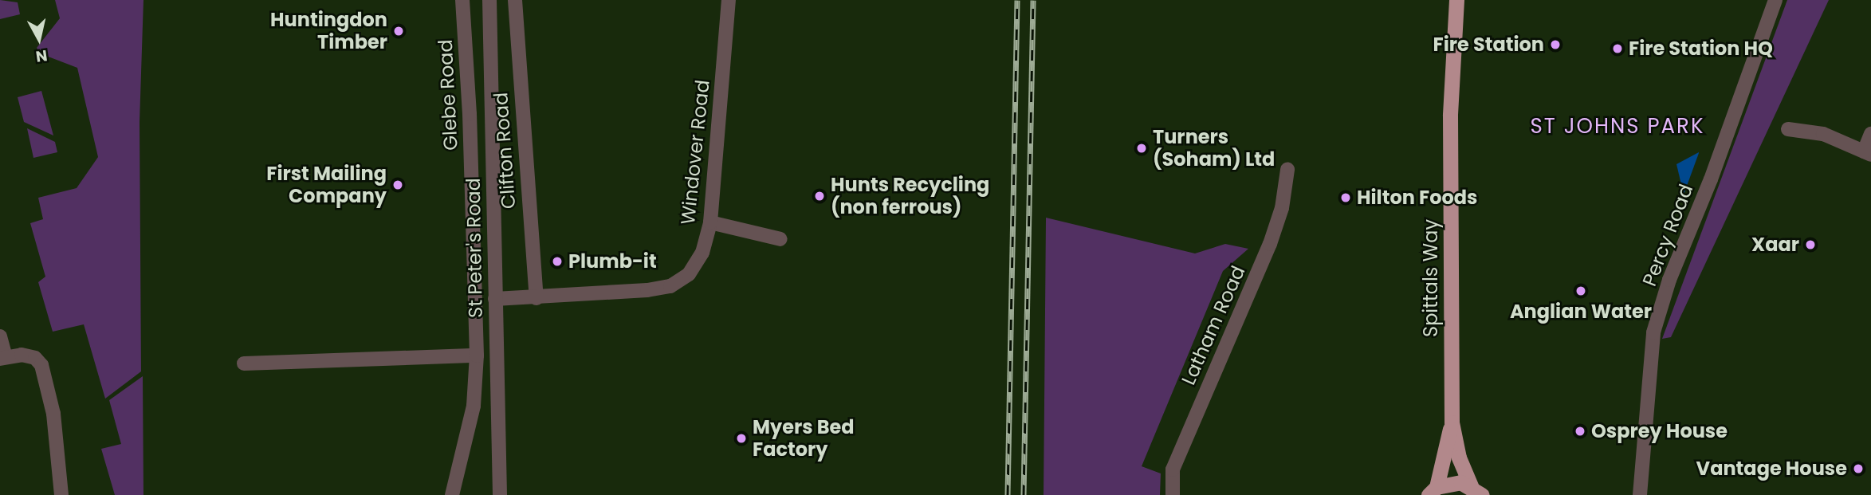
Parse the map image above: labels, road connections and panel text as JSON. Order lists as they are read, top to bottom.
{
  "streets": {
    "highway": ["Spittals Way"],
    "street": [
      "Glebe Road",
      "Clifton Road",
      "Windover Road",
      "Percy Road",
      "St Peter's Road",
      "Latham Road"
    ]
  },
  "crossings": [
    ["Clifton Road", "Windover Road"],
    ["Windover Road", "St Peter's Road"]
  ],
  "districts": ["ST JOHNS PARK"],
  "places": [
    "Huntingdon Timber",
    "Fire Station",
    "Fire Station HQ",
    "Turners (Soham) Ltd",
    "First Mailing Company",
    "Hunts Recycling (non ferrous)",
    "Hilton Foods",
    "Xaar",
    "Plumb-it",
    "Anglian Water",
    "Osprey House",
    "Myers Bed Factory",
    "Vantage House"
  ],
  "north": "bottom"
}
